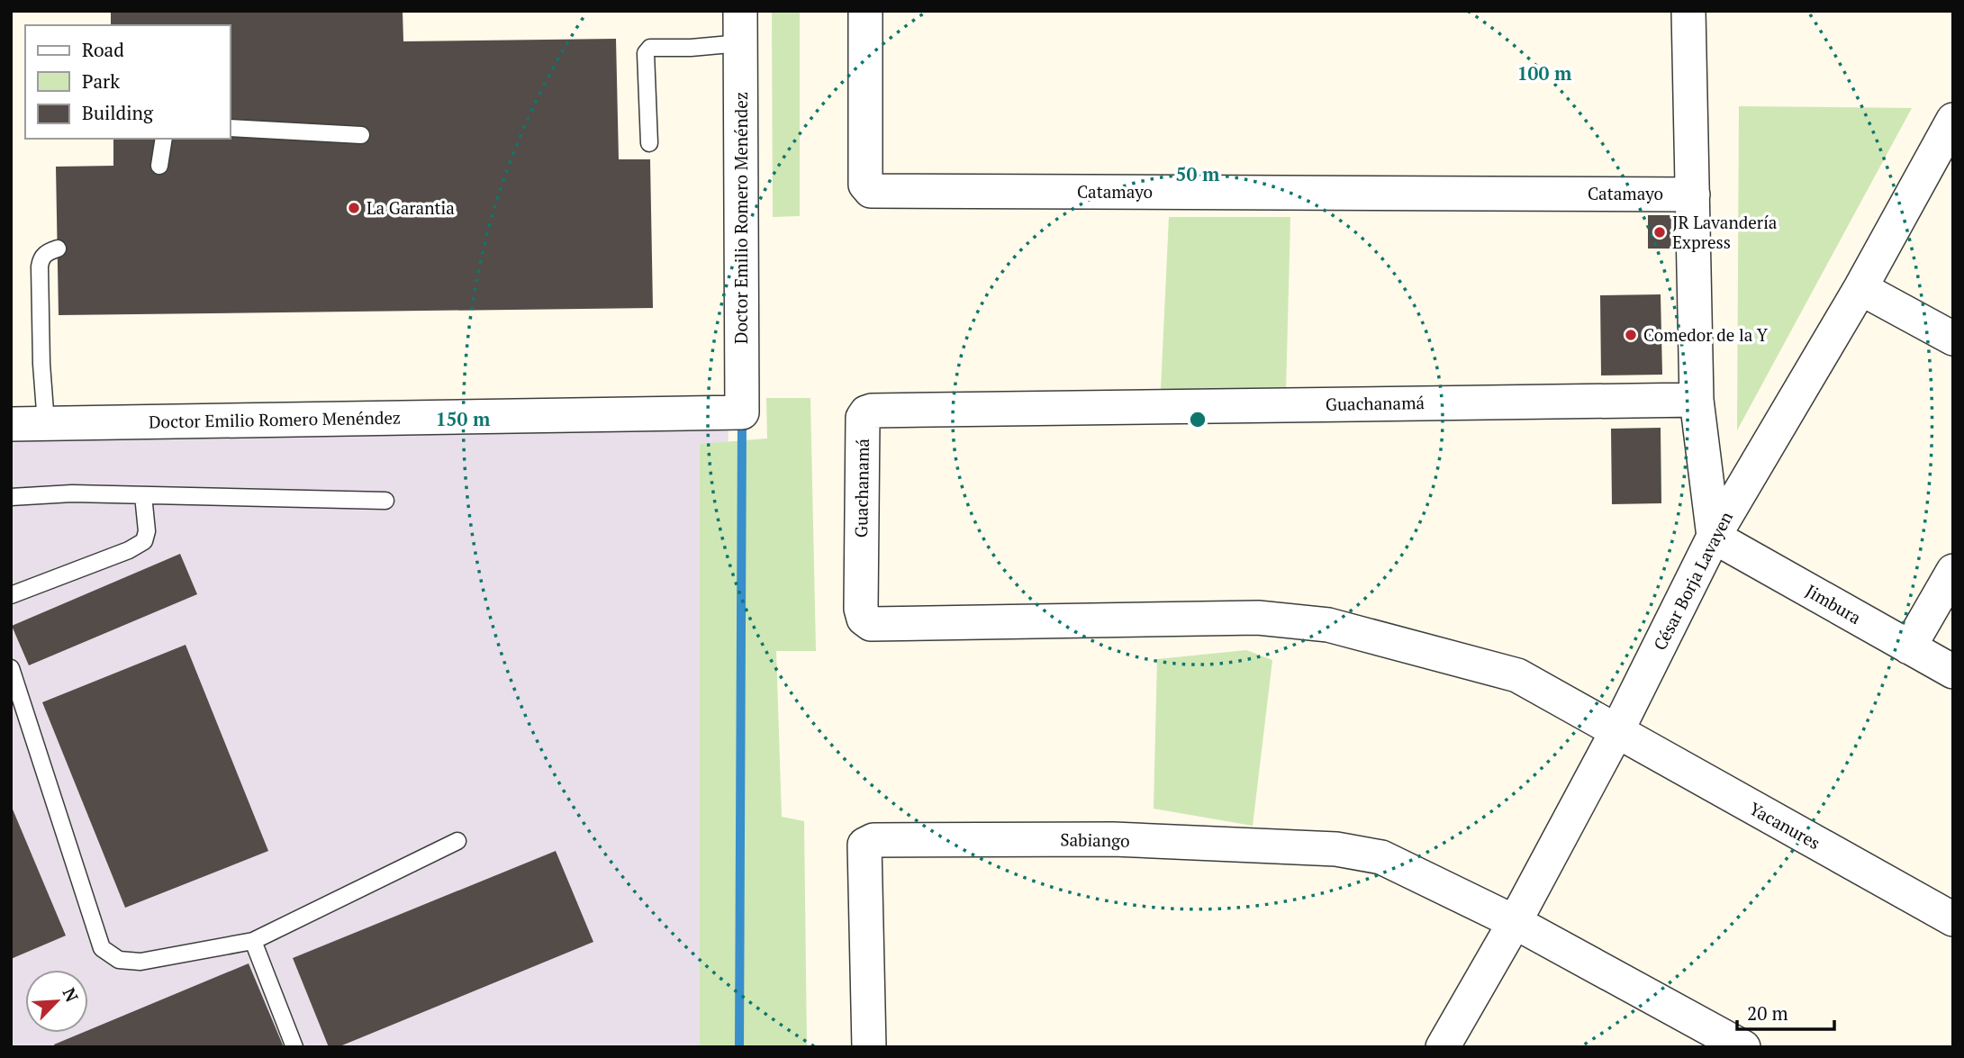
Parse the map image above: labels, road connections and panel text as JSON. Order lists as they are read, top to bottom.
{
  "streets": {
    "street": [
      "Catamayo",
      "Doctor Emilio Romero Menéndez",
      "Guachanamá",
      "César Borja Lavayen",
      "Jimbura",
      "Yacanures",
      "Sabiango"
    ]
  },
  "crossings": [
    ["Guachanamá", "César Borja Lavayen"],
    ["Guachanamá", "Yacanures"],
    ["César Borja Lavayen", "Jimbura"],
    ["César Borja Lavayen", "Yacanures"],
    ["César Borja Lavayen", "Sabiango"]
  ],
  "places": ["La Garantia", "JR Lavandería Express", "Comedor de la Y"],
  "legend": ["Road", "Park", "Building"],
  "scale_bar": "20 m",
  "north": "top right",
  "rings": ["100 m", "50 m", "150 m"]
}
